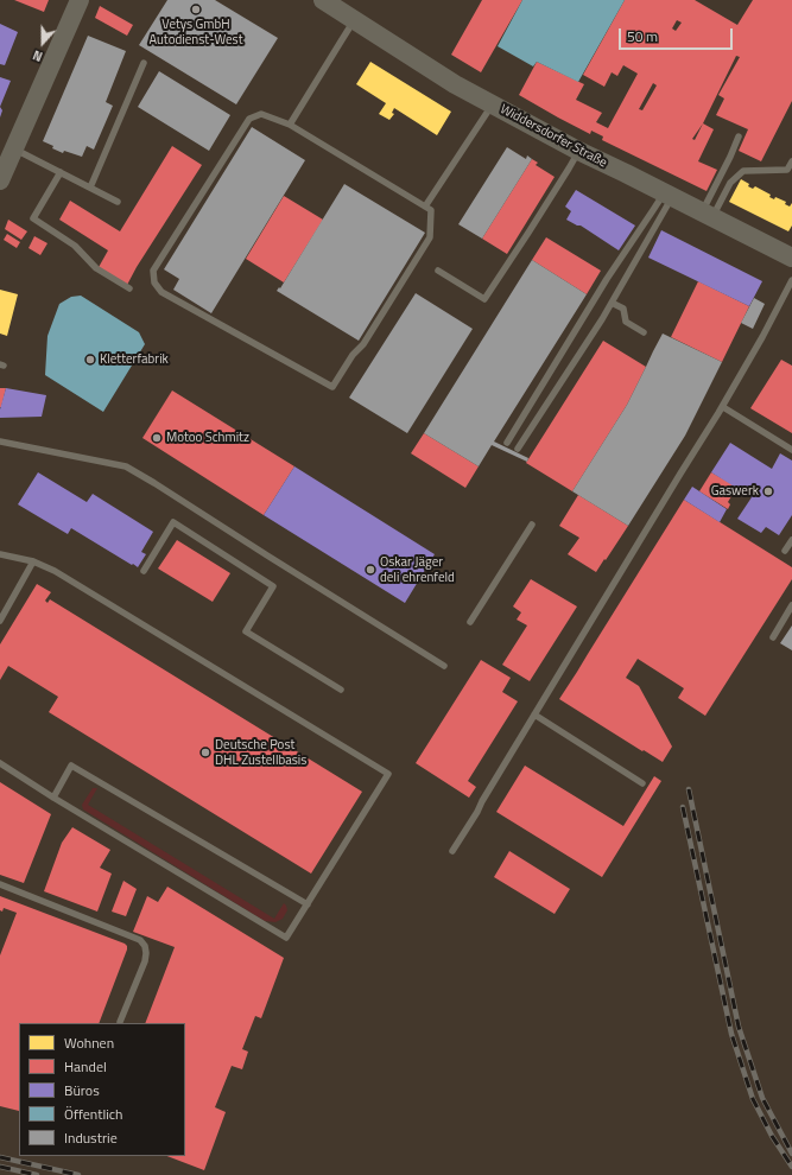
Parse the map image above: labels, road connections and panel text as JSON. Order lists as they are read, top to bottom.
{
  "streets": {
    "main road": ["Widdersdorfer Straße"]
  },
  "places": [
    "Vetys GmbH Autodienst-West",
    "Kletterfabrik",
    "Motoo Schmitz",
    "Gaswerk",
    "Oskar Jäger deli ehrenfeld",
    "Deutsche Post DHL Zustellbasis"
  ],
  "legend": [
    "Wohnen",
    "Handel",
    "Büros",
    "Öffentlich",
    "Industrie"
  ],
  "scale_bar": "50 m",
  "north": "bottom"
}
